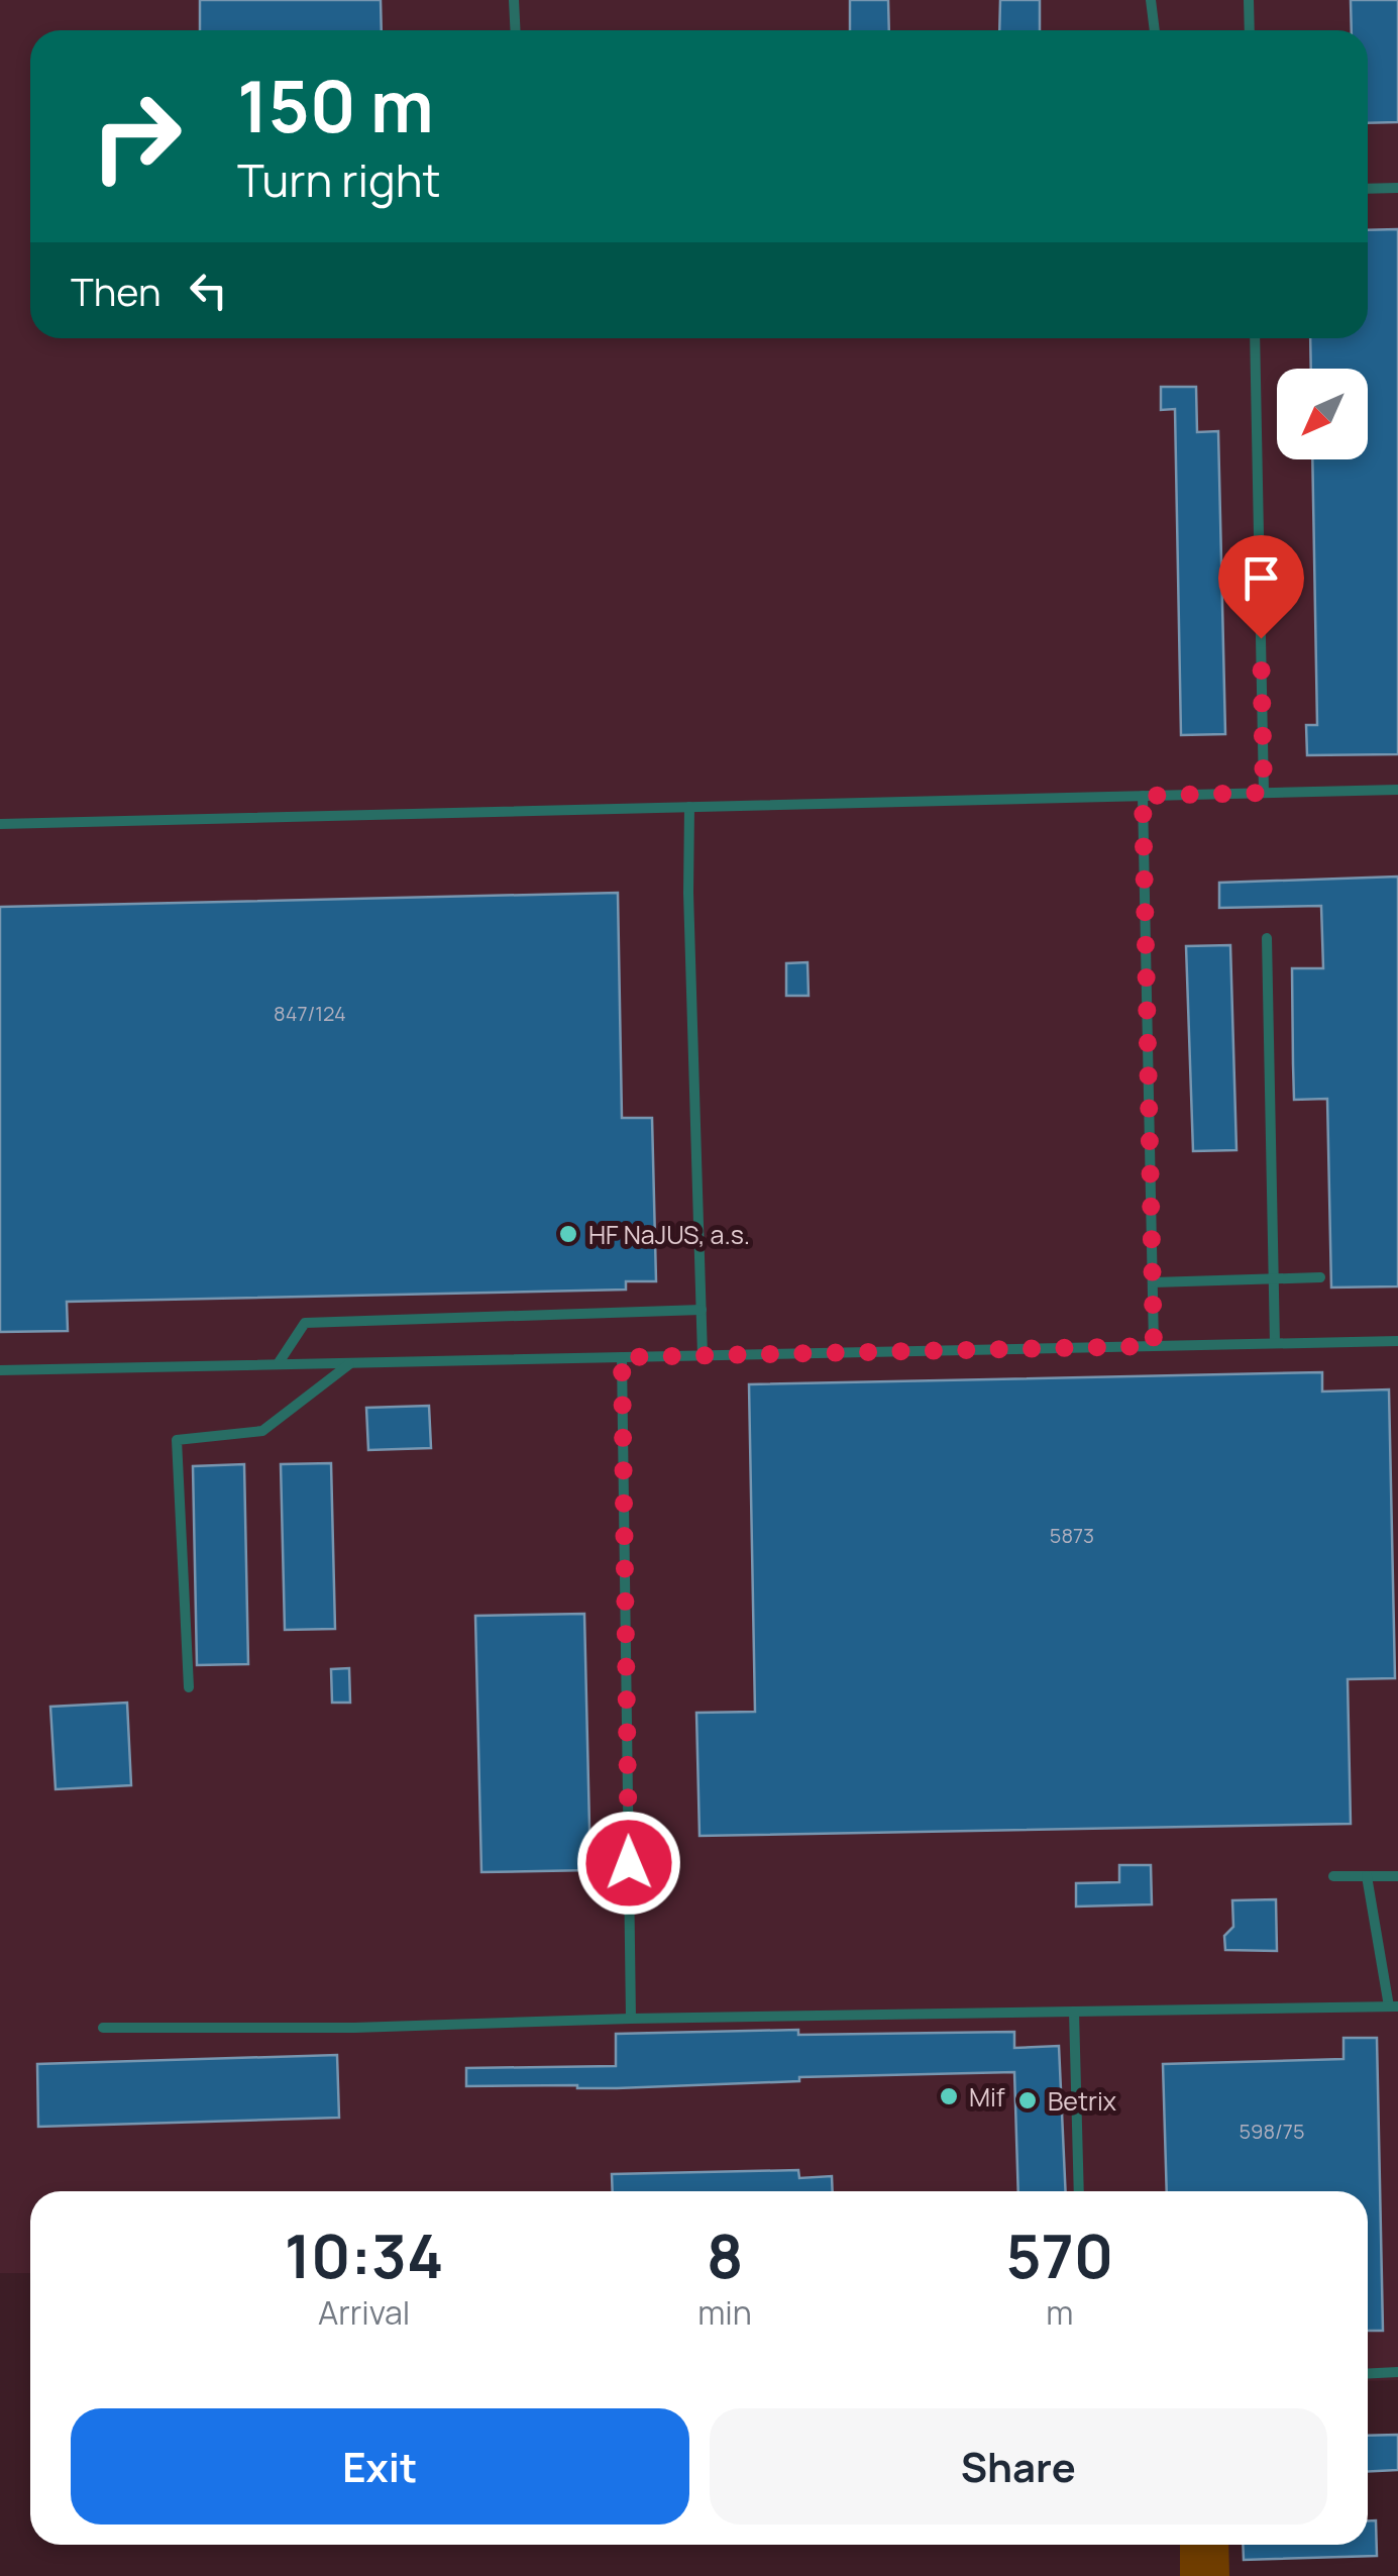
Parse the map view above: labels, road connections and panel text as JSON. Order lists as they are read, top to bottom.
{
  "places": ["HF NaJUS, a.s.", "Mif", "Betrix"],
  "house_numbers": ["847/124", "5873", "598/75"],
  "north": "bottom left",
  "page": {
    "turn": ["150 m", "Turn right"],
    "then": "Then",
    "eta": [
      "10:34",
      "Arrival",
      "8",
      "min",
      "570",
      "m"
    ],
    "buttons": ["Exit", "Share"]
  }
}
